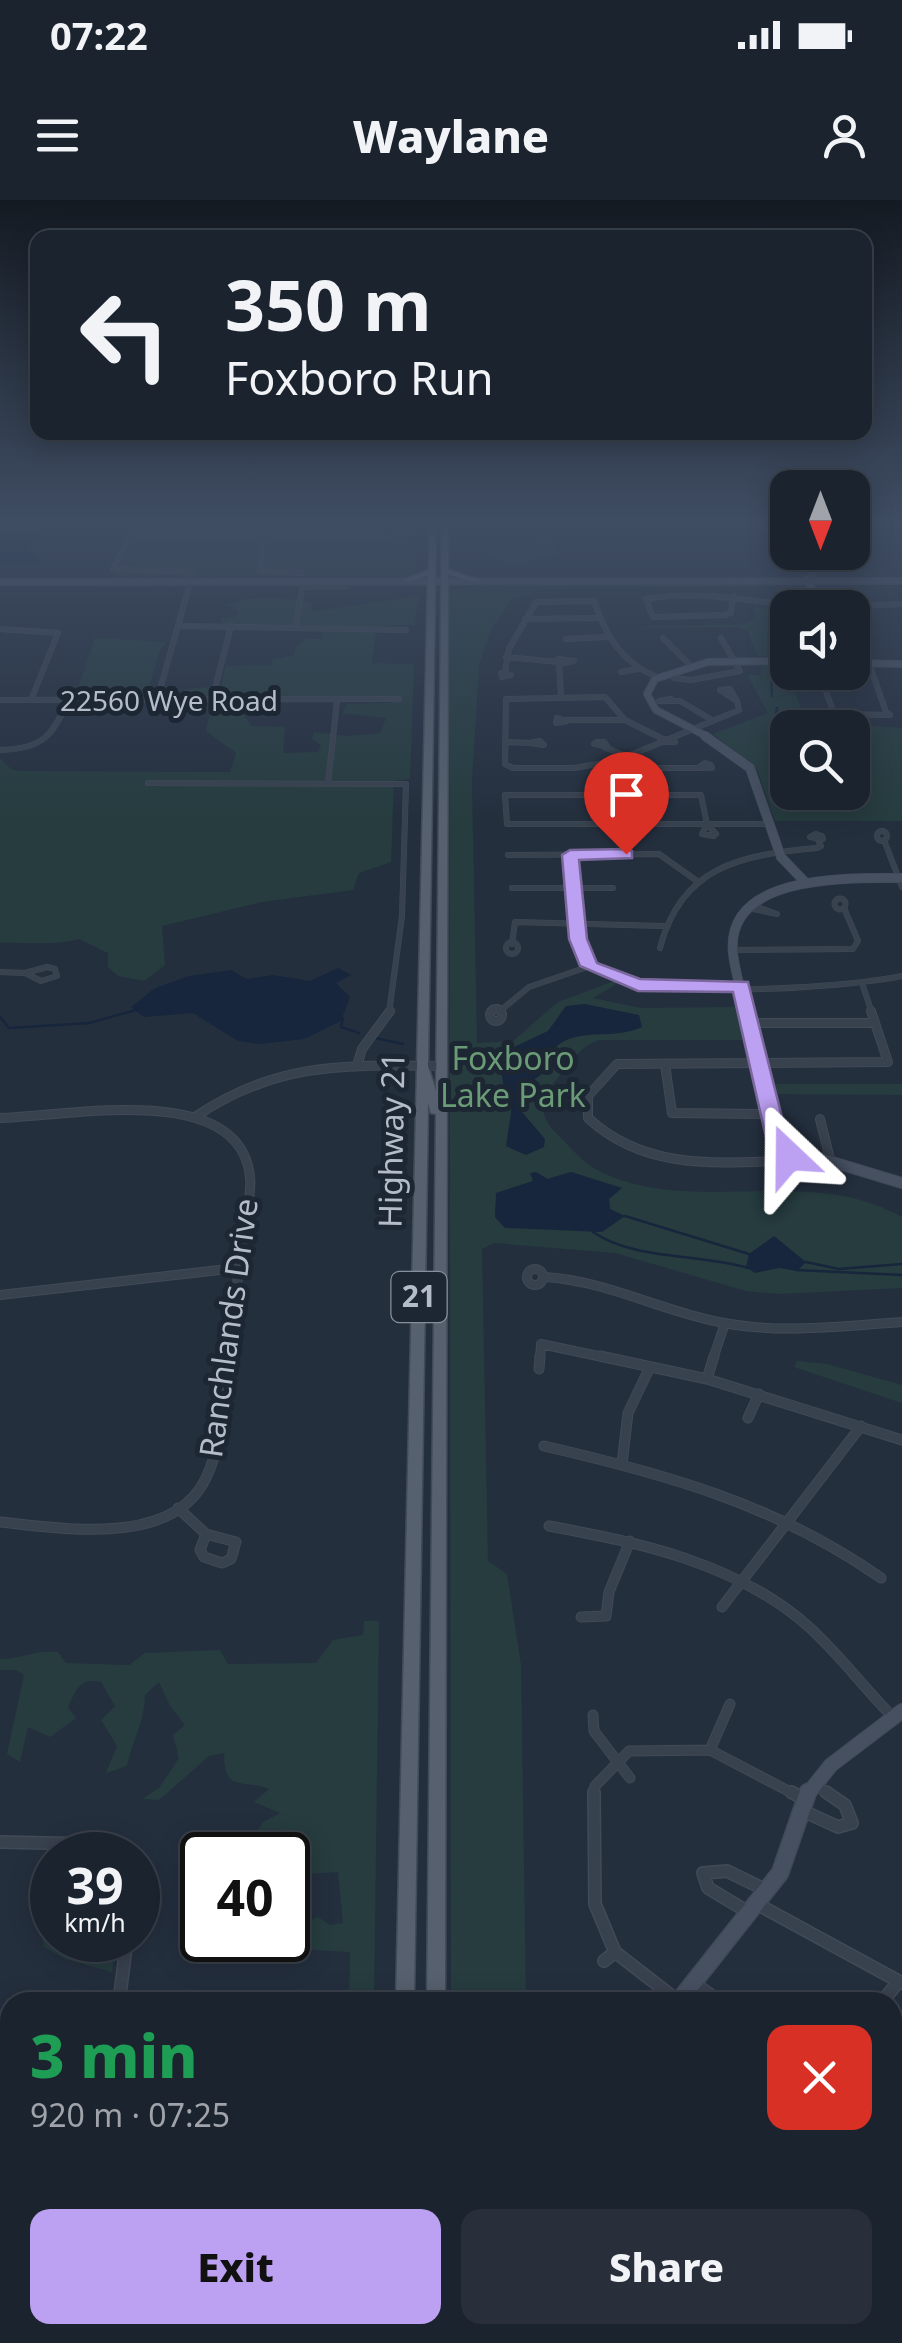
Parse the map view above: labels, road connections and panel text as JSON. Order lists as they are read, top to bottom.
{
  "streets": {
    "main road": ["Highway 21", "21"],
    "street": ["22560 Wye Road", "Ranchlands Drive"]
  },
  "parks": ["Foxboro Lake Park"],
  "north": "bottom",
  "page": {
    "status": "07:22",
    "header": "Waylane",
    "turn": ["350 m", "Foxboro Run"],
    "speed": "39 km/h",
    "limit": "40",
    "heading": ["3 min", "920 m · 07:25"],
    "buttons": ["Exit", "Share"]
  }
}
